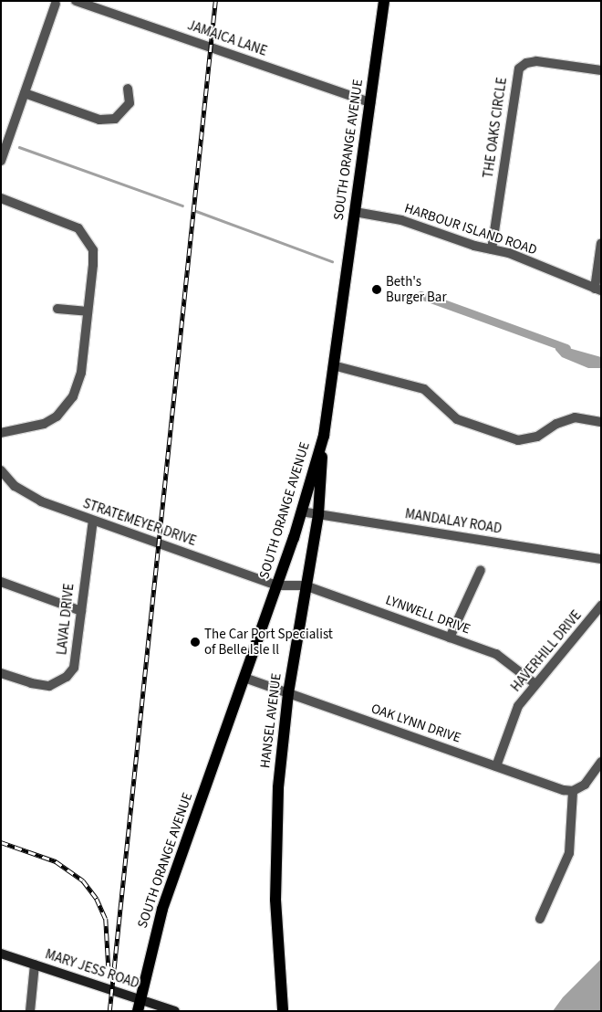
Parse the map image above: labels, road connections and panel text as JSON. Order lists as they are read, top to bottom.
{
  "streets": {
    "main road": ["SOUTH ORANGE AVENUE", "HANSEL AVENUE"],
    "street": [
      "JAMAICA LANE",
      "THE OAKS CIRCLE",
      "HARBOUR ISLAND ROAD",
      "MANDALAY ROAD",
      "STRATEMEYER DRIVE",
      "LYNWELL DRIVE",
      "LAVAL DRIVE",
      "HAVERHILL DRIVE",
      "OAK LYNN DRIVE",
      "MARY JESS ROAD"
    ]
  },
  "crossings": [
    ["JAMAICA LANE", "SOUTH ORANGE AVENUE"],
    ["THE OAKS CIRCLE", "HARBOUR ISLAND ROAD"],
    ["SOUTH ORANGE AVENUE", "HARBOUR ISLAND ROAD"],
    ["SOUTH ORANGE AVENUE", "MANDALAY ROAD"],
    ["SOUTH ORANGE AVENUE", "STRATEMEYER DRIVE"],
    ["SOUTH ORANGE AVENUE", "HANSEL AVENUE"],
    ["SOUTH ORANGE AVENUE", "OAK LYNN DRIVE"],
    ["SOUTH ORANGE AVENUE", "MARY JESS ROAD"],
    ["MANDALAY ROAD", "HANSEL AVENUE"],
    ["STRATEMEYER DRIVE", "LYNWELL DRIVE"],
    ["STRATEMEYER DRIVE", "LAVAL DRIVE"],
    ["STRATEMEYER DRIVE", "HANSEL AVENUE"],
    ["LYNWELL DRIVE", "HAVERHILL DRIVE"],
    ["LYNWELL DRIVE", "HANSEL AVENUE"],
    ["HAVERHILL DRIVE", "OAK LYNN DRIVE"],
    ["HANSEL AVENUE", "OAK LYNN DRIVE"]
  ],
  "places": ["Beth's Burger Bar", "The Car Port Specialist of Belle Isle ll"]
}
